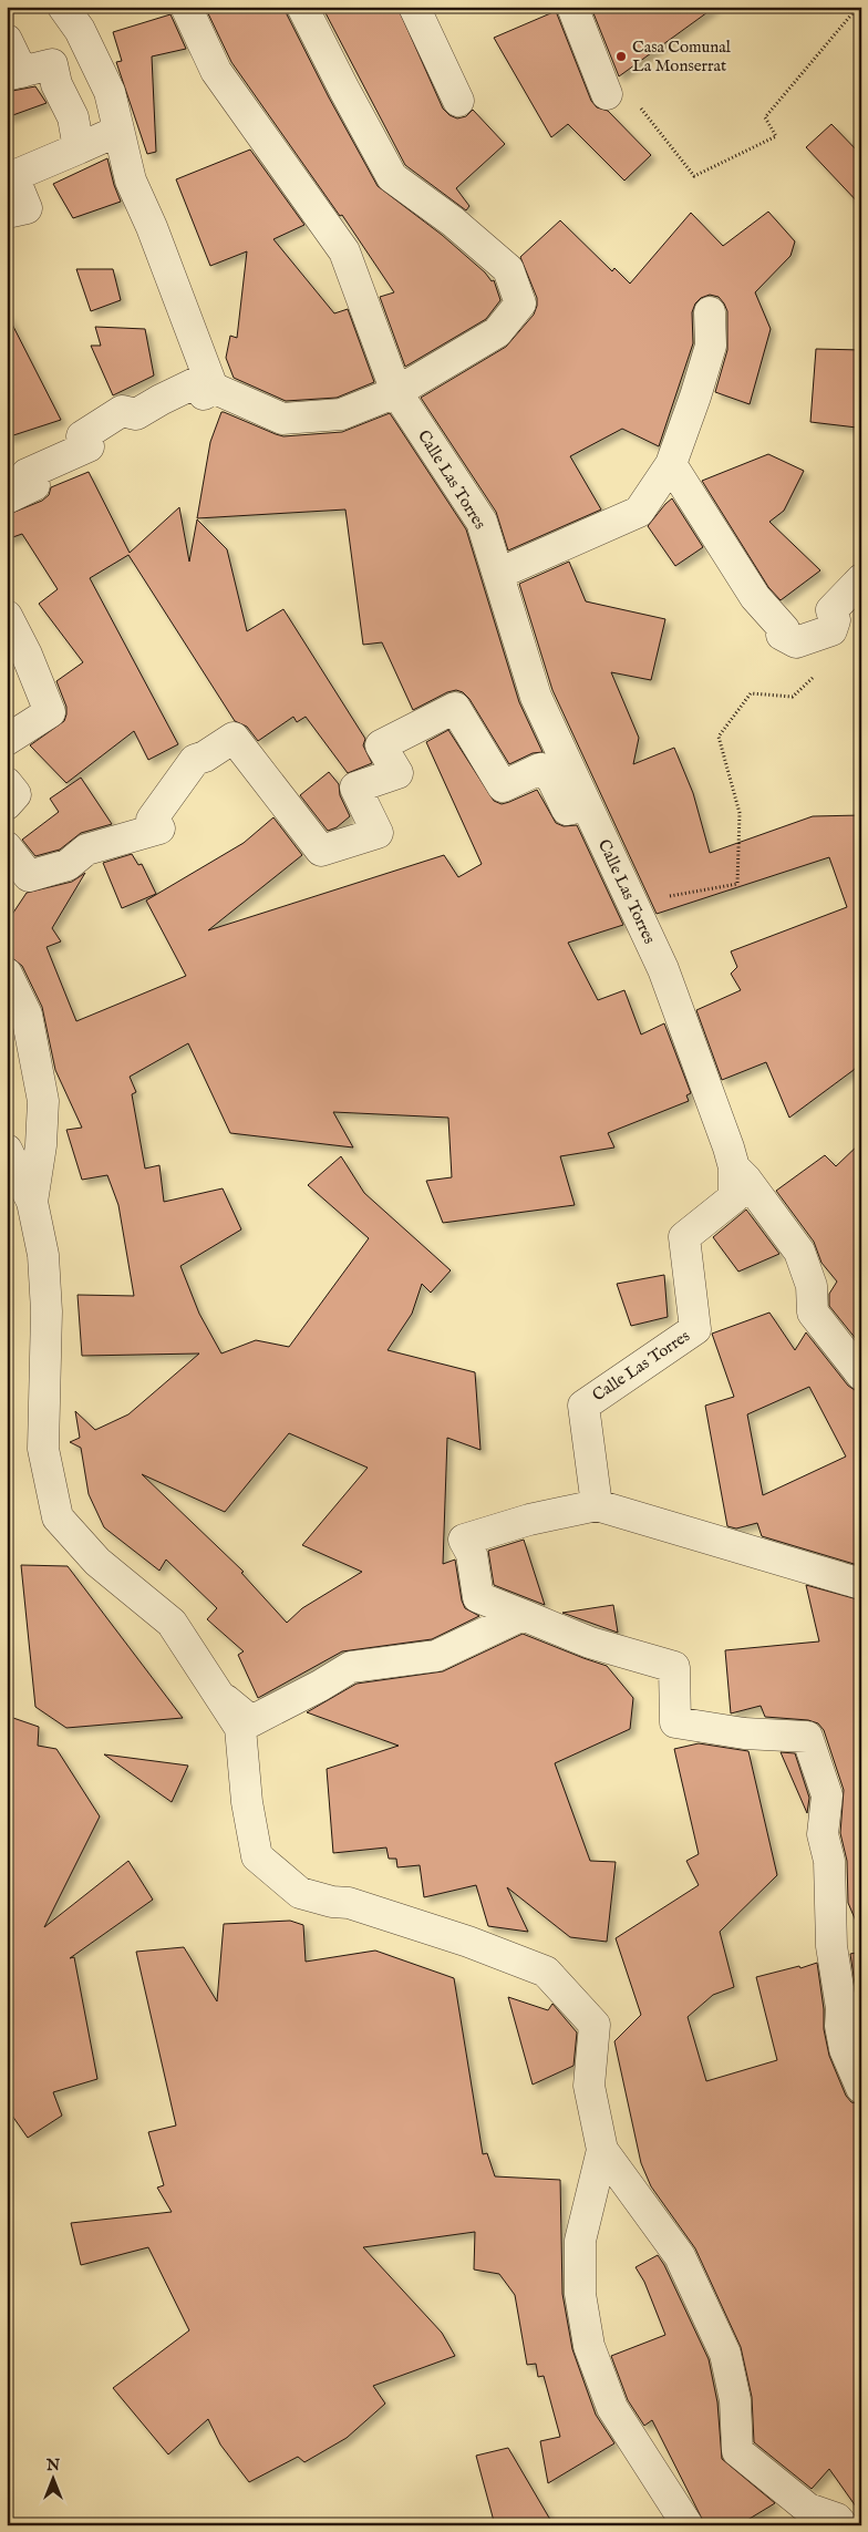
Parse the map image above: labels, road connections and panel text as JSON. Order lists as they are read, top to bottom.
{
  "streets": {
    "street": ["Calle Las Torres"]
  },
  "places": ["Casa Comunal La Monserrat"],
  "north": "top"
}
